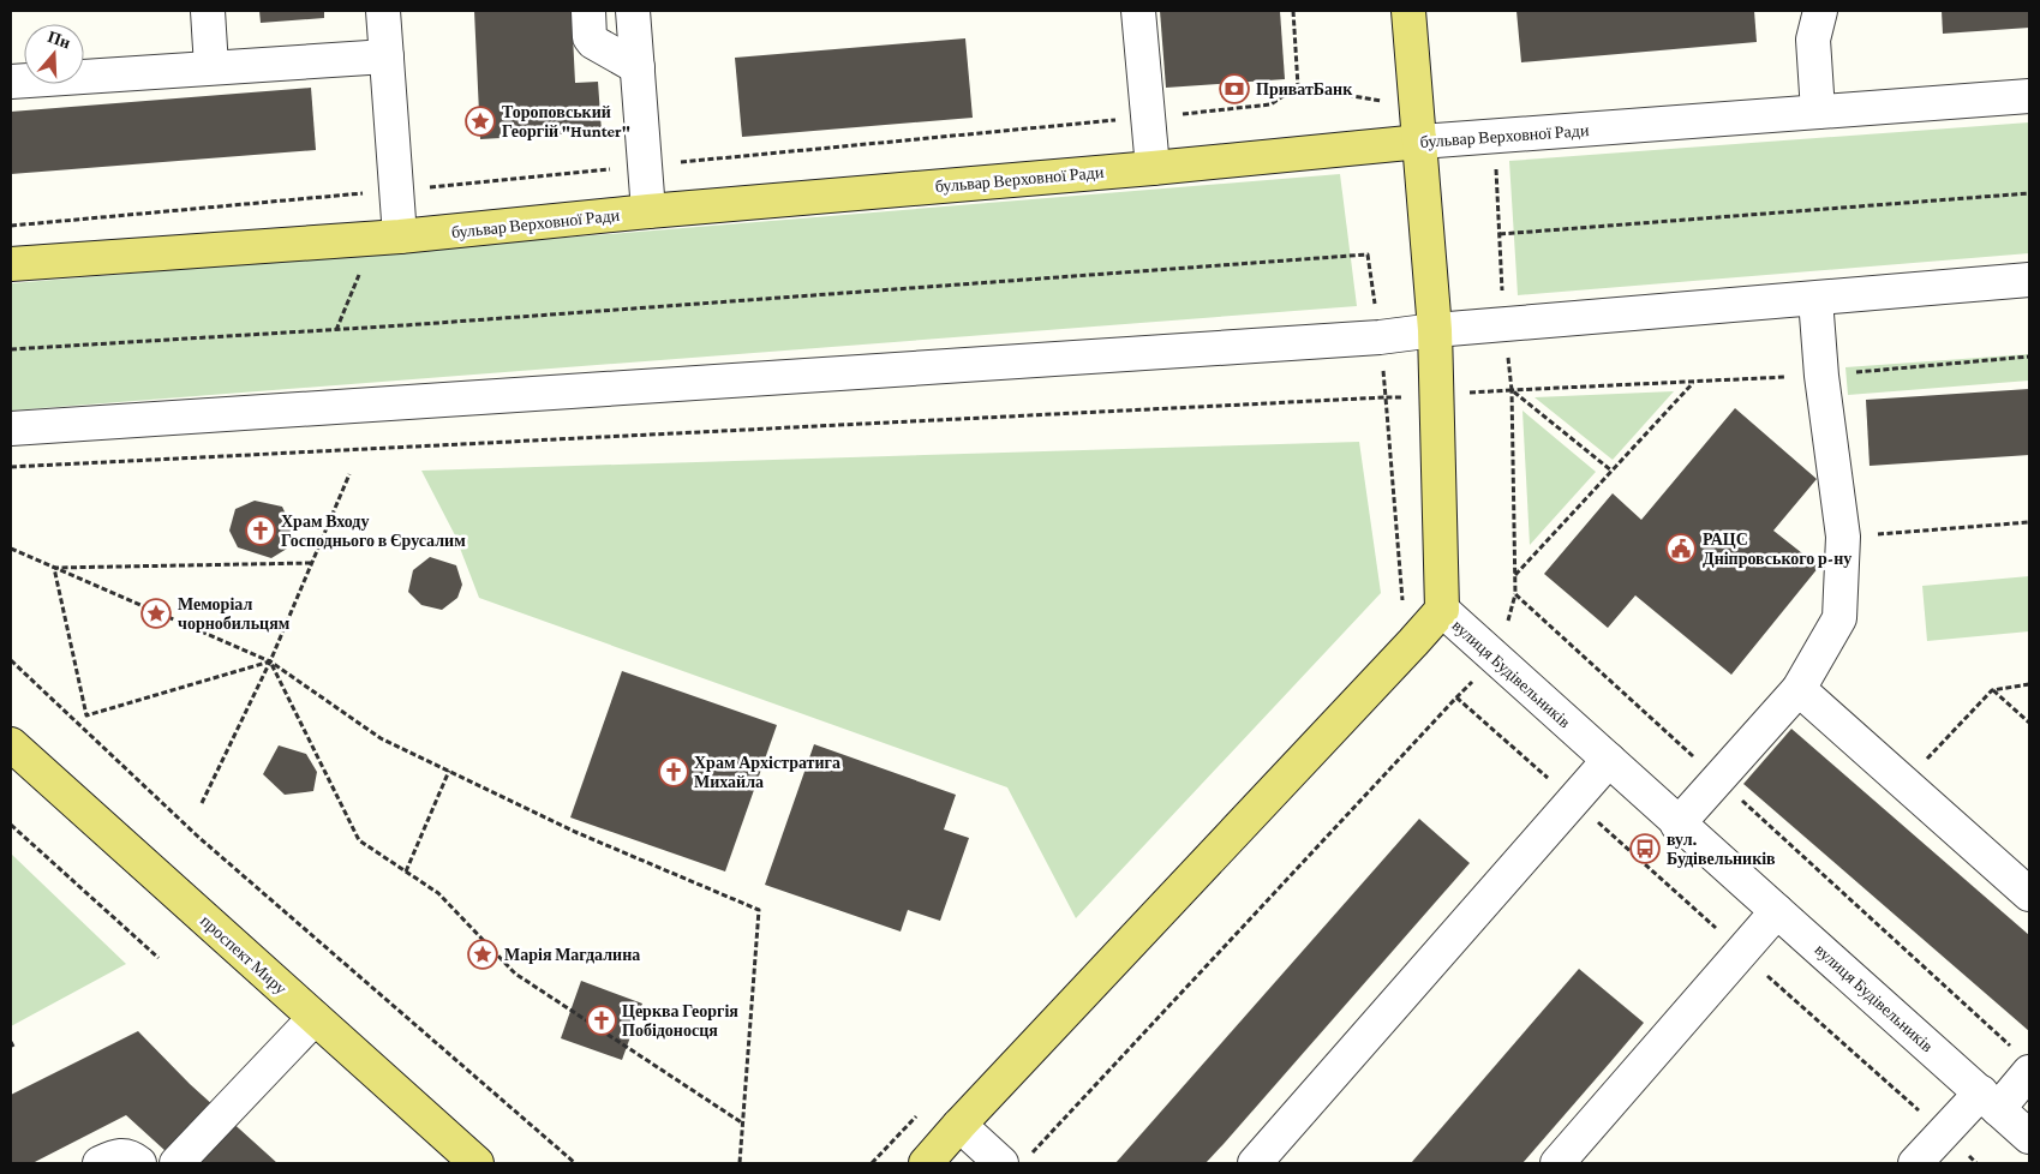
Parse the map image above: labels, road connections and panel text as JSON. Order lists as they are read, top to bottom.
{
  "streets": {
    "main road": ["бульвар Верховної Ради", "вулиця Будівельників", "проспект Миру"]
  },
  "crossings": [
    ["бульвар Верховної Ради", "вулиця Будівельників"]
  ],
  "places": {
    "bank": ["ПриватБанк"],
    "place": ["Тороповський Георгій \"Hunter\"", "Меморіал чорнобильцям", "Марія Магдалина"],
    "church": ["Храм Входу Господнього в Єрусалим", "Храм Архістратига Михайла", "Церква Георгія Побідоносця"],
    "public building": ["РАЦС Дніпровського р-ну"],
    "bus stop": ["вул. Будівельників"]
  },
  "north": "top"
}
